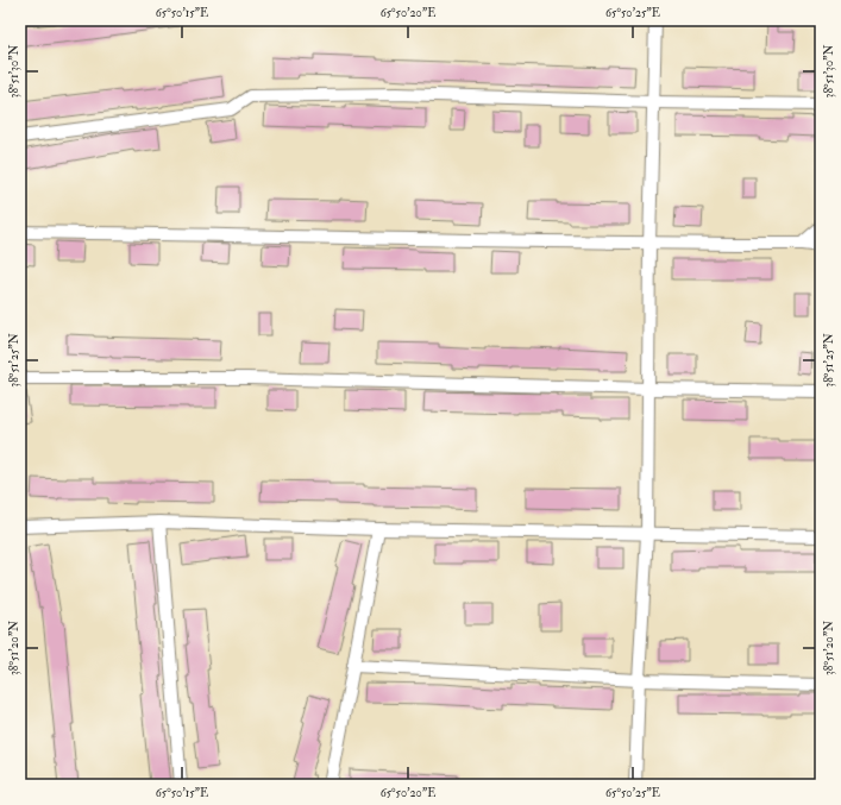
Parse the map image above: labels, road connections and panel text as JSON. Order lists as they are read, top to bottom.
{
  "coordinates": [
    "65°50'15\"E",
    "65°50'20\"E",
    "65°50'25\"E",
    "38°51'30\"N",
    "38°51'25\"N",
    "38°51'20\"N"
  ]
}
